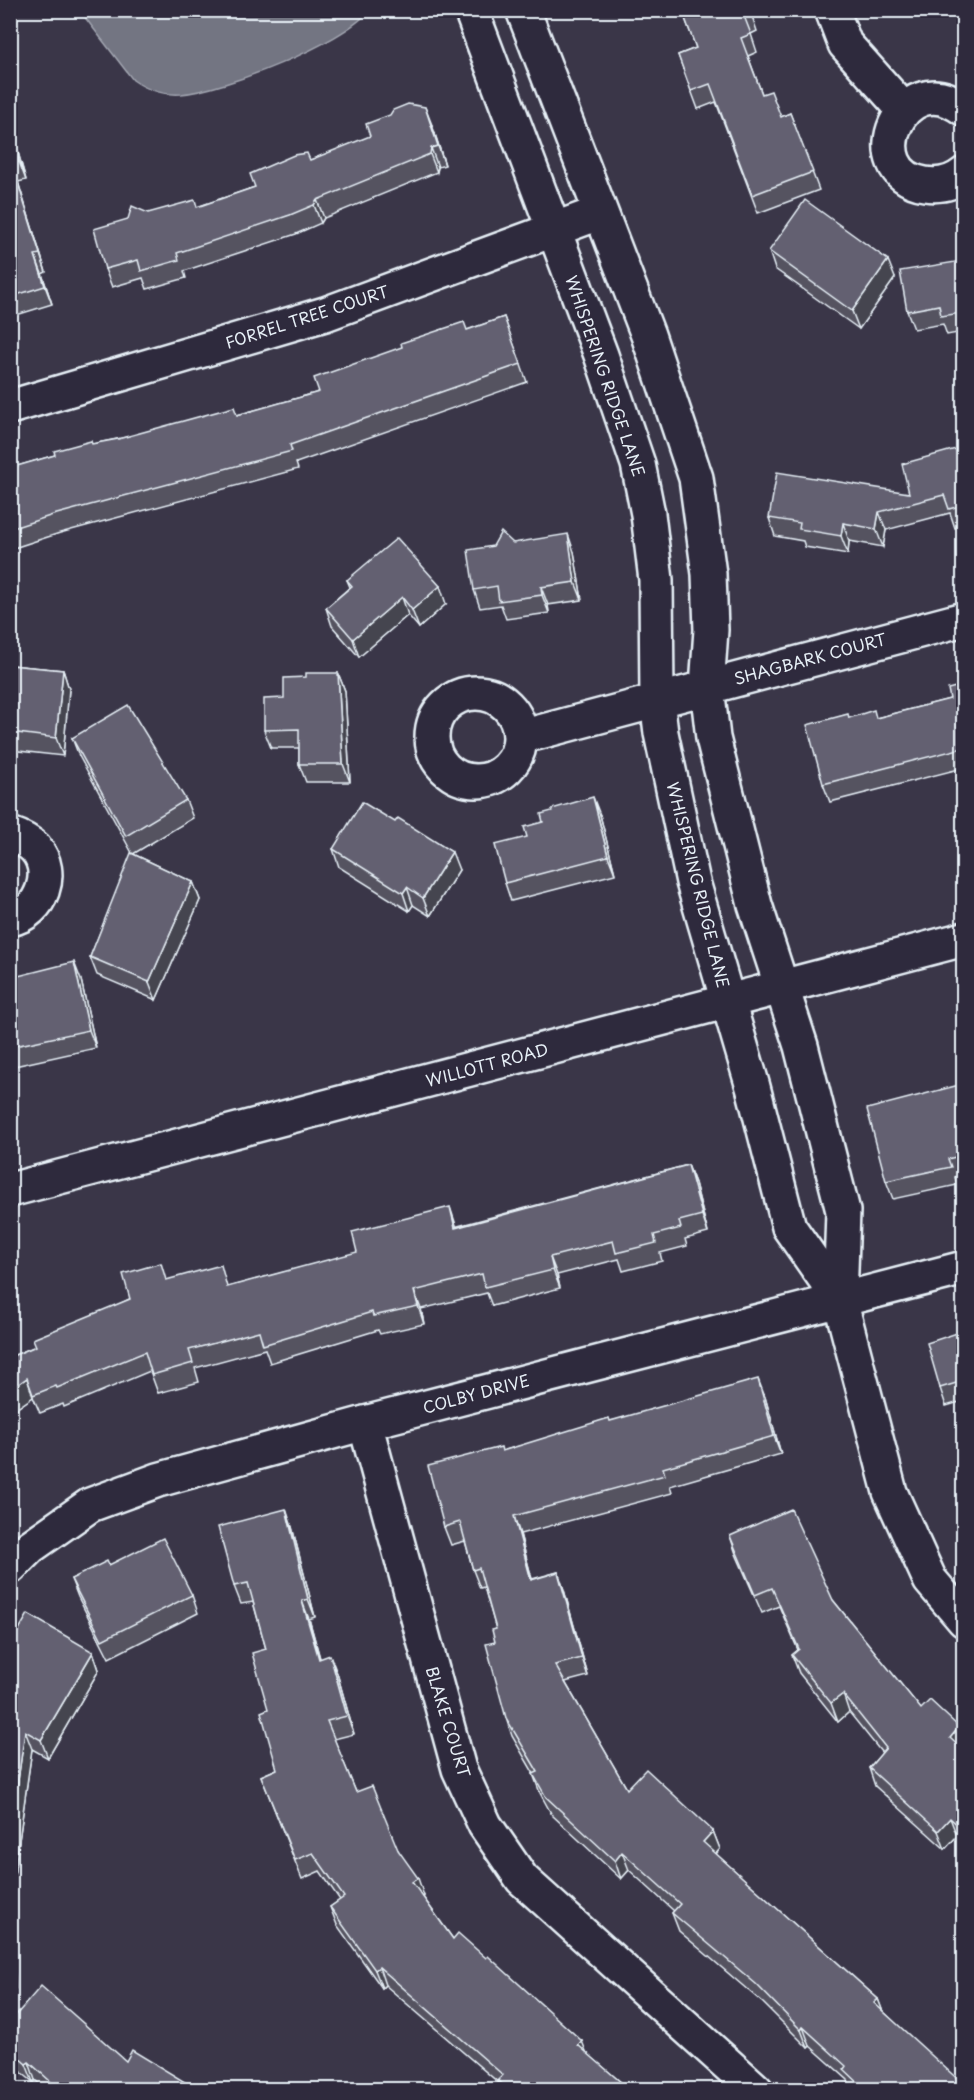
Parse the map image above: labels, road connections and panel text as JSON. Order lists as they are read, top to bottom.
{
  "streets": {
    "street": [
      "FORREL TREE COURT",
      "WHISPERING RIDGE LANE",
      "SHAGBARK COURT",
      "WILLOTT ROAD",
      "COLBY DRIVE",
      "BLAKE COURT"
    ]
  },
  "crossings": [
    ["FORREL TREE COURT", "WHISPERING RIDGE LANE"],
    ["WHISPERING RIDGE LANE", "SHAGBARK COURT"],
    ["WHISPERING RIDGE LANE", "WILLOTT ROAD"],
    ["WHISPERING RIDGE LANE", "COLBY DRIVE"],
    ["COLBY DRIVE", "BLAKE COURT"]
  ]
}
